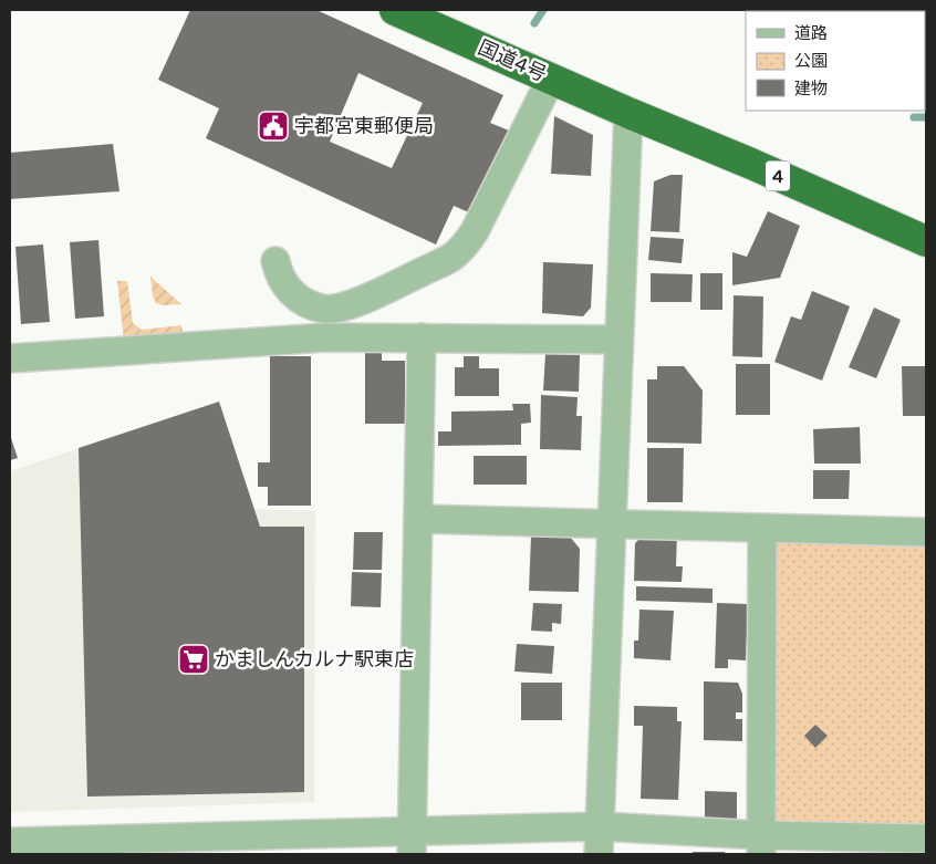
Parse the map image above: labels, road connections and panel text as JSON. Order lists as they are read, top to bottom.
{
  "streets": {
    "highway": ["国道4号", "4"]
  },
  "crossings": [
    ["国道4号", "4"]
  ],
  "places": {
    "public building": ["宇都宮東郵便局"],
    "supermarket": ["かましんカルナ駅東店"]
  },
  "legend": ["道路", "公園", "建物"]
}
